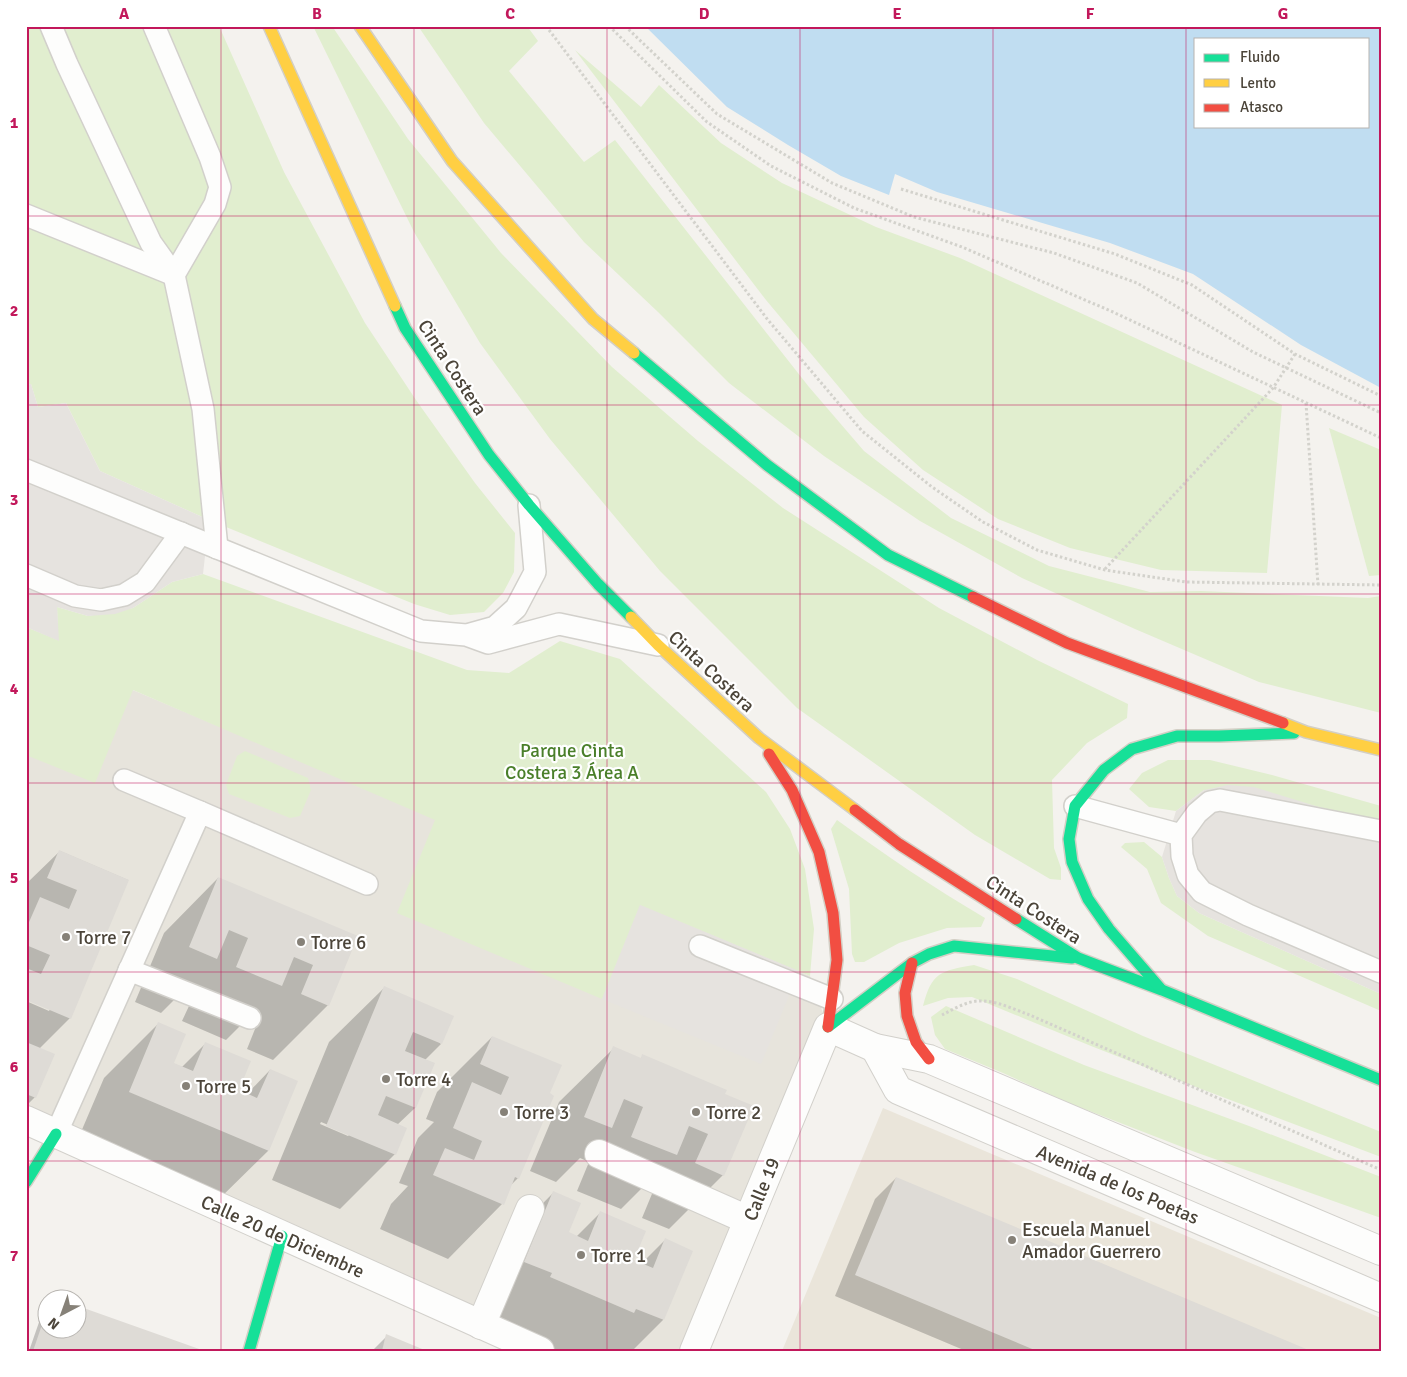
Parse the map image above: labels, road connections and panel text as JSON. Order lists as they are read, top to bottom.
{
  "streets": {
    "main road": ["Cinta Costera"],
    "street": ["Avenida de los Poetas", "Calle 19", "Calle 20 de Diciembre"]
  },
  "parks": ["Parque Cinta Costera 3 Área A"],
  "places": [
    "Torre 7",
    "Torre 6",
    "Torre 4",
    "Torre 5",
    "Torre 3",
    "Torre 2",
    "Escuela Manuel Amador Guerrero",
    "Torre 1"
  ],
  "legend": ["Fluido", "Lento", "Atasco"],
  "north": "bottom left",
  "grid": {
    "columns": [
      "A",
      "B",
      "C",
      "D",
      "E",
      "F",
      "G"
    ],
    "rows": [
      "1",
      "2",
      "3",
      "4",
      "5",
      "6",
      "7"
    ]
  }
}
